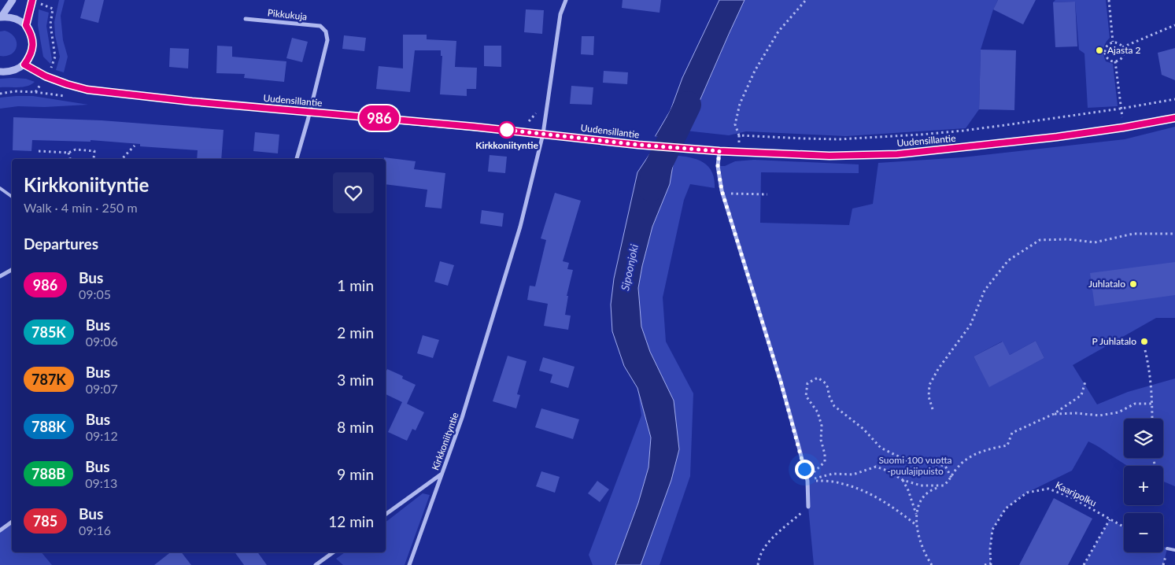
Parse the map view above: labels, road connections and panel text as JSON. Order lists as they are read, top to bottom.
{
  "streets": {
    "street": ["Pikkukuja", "Uudensillantie", "Kirkkoniityntie"],
    "path": ["Kaaripolku"]
  },
  "crossings": [
    ["Pikkukuja", "Uudensillantie"],
    ["Uudensillantie", "Kirkkoniityntie"]
  ],
  "water": ["Sipoonjoki"],
  "parks": ["Suomi 100 vuotta -puulajipuisto"],
  "places": [
    "Ajasta 2",
    "Kirkkoniityntie",
    "Juhlatalo",
    "P Juhlatalo"
  ],
  "lines": ["bus line 986"],
  "page": {
    "on_map": "986",
    "heading": [
      ["Kirkkoniityntie", "Walk · 4 min · 250 m"],
      "Departures"
    ],
    "list": [
      {
        "mark": "986",
        "name": "Bus",
        "note": "09:05",
        "value": "1 min"
      },
      {
        "mark": "785K",
        "name": "Bus",
        "note": "09:06",
        "value": "2 min"
      },
      {
        "mark": "787K",
        "name": "Bus",
        "note": "09:07",
        "value": "3 min"
      },
      {
        "mark": "788K",
        "name": "Bus",
        "note": "09:12",
        "value": "8 min"
      },
      {
        "mark": "788B",
        "name": "Bus",
        "note": "09:13",
        "value": "9 min"
      },
      {
        "mark": "785",
        "name": "Bus",
        "note": "09:16",
        "value": "12 min"
      }
    ],
    "map_buttons": ["+", "−"]
  }
}
